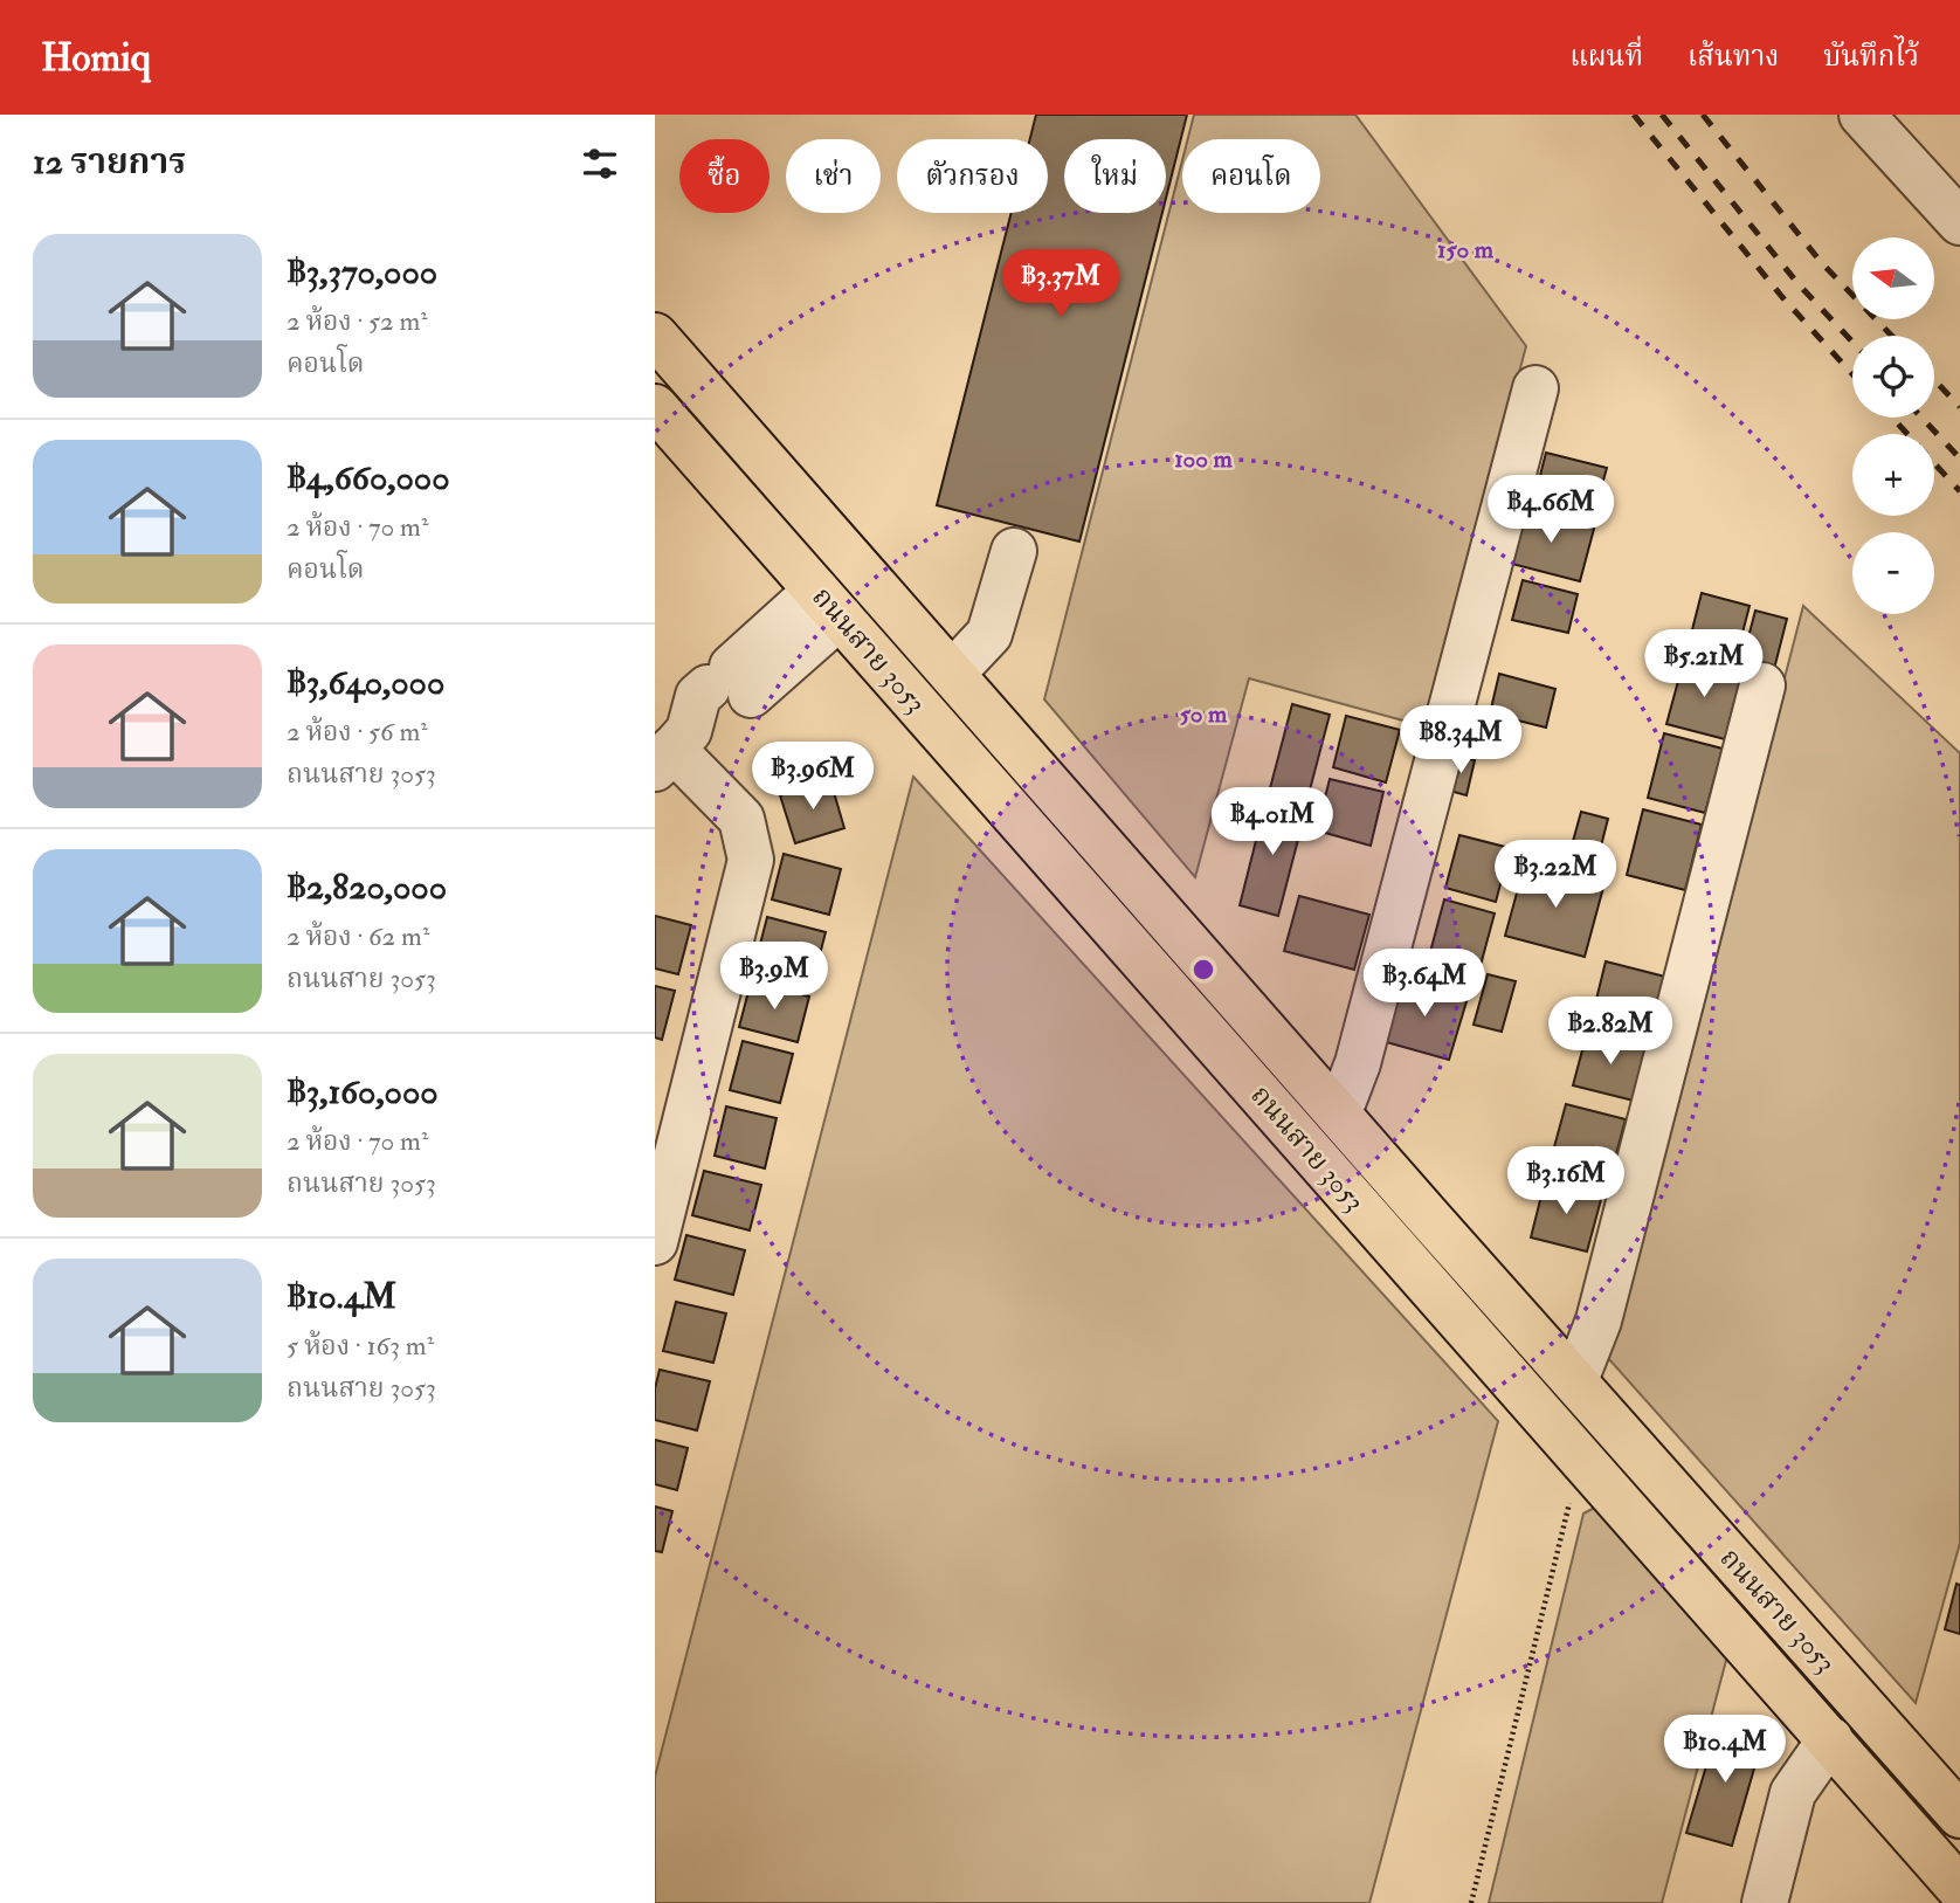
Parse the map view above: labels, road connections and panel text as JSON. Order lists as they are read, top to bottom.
{
  "streets": {
    "main road": ["ถนนสาย 3053"]
  },
  "north": "left",
  "page": {
    "header": "Homiq",
    "nav": ["แผนที่", "เส้นทาง", "บันทึกไว้"],
    "heading": "12 รายการ",
    "chip": [
      "ซื้อ",
      "เช่า",
      "ตัวกรอง",
      "ใหม่",
      "คอนโด"
    ],
    "list": [
      {
        "name": "฿3,370,000",
        "note": "2 ห้อง · 52 m² · คอนโด"
      },
      {
        "name": "฿4,660,000",
        "note": "2 ห้อง · 70 m² · คอนโด"
      },
      {
        "name": "฿3,640,000",
        "note": "2 ห้อง · 56 m² · ถนนสาย 3053"
      },
      {
        "name": "฿2,820,000",
        "note": "2 ห้อง · 62 m² · ถนนสาย 3053"
      },
      {
        "name": "฿3,160,000",
        "note": "2 ห้อง · 70 m² · ถนนสาย 3053"
      },
      {
        "name": "฿10.4M",
        "note": "5 ห้อง · 163 m² · ถนนสาย 3053"
      }
    ],
    "map_buttons": ["+", "−"],
    "price": [
      "฿3.37M",
      "฿4.66M",
      "฿5.21M",
      "฿8.34M",
      "฿3.96M",
      "฿4.01M",
      "฿3.22M",
      "฿3.9M",
      "฿3.64M",
      "฿2.82M",
      "฿3.16M",
      "฿10.4M"
    ]
  },
  "rings": ["150 m", "100 m", "50 m"]
}
